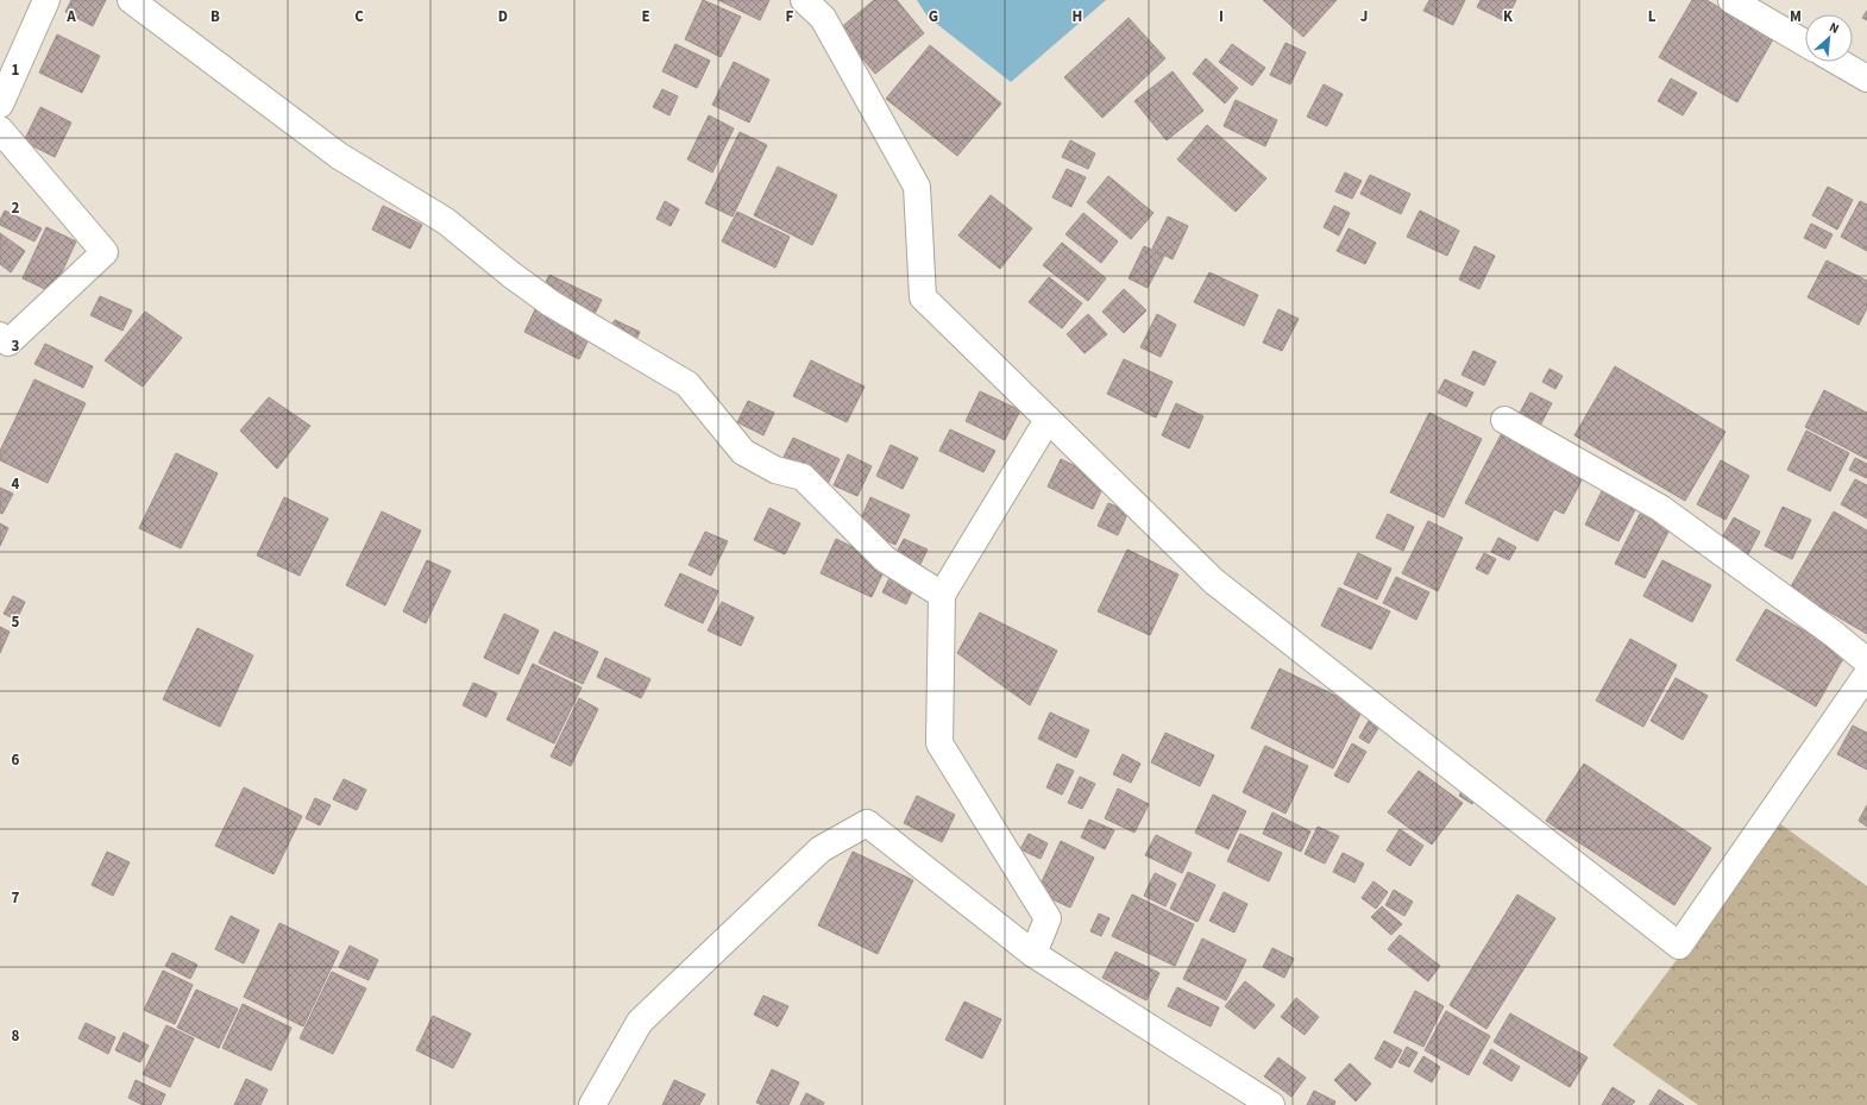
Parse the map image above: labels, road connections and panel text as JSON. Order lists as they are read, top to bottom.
{
  "north": "top right",
  "grid": {
    "columns": [
      "A",
      "B",
      "C",
      "D",
      "E",
      "F",
      "G",
      "H",
      "I",
      "J",
      "K",
      "L",
      "M"
    ],
    "rows": [
      "1",
      "2",
      "3",
      "4",
      "5",
      "6",
      "7",
      "8"
    ]
  }
}
